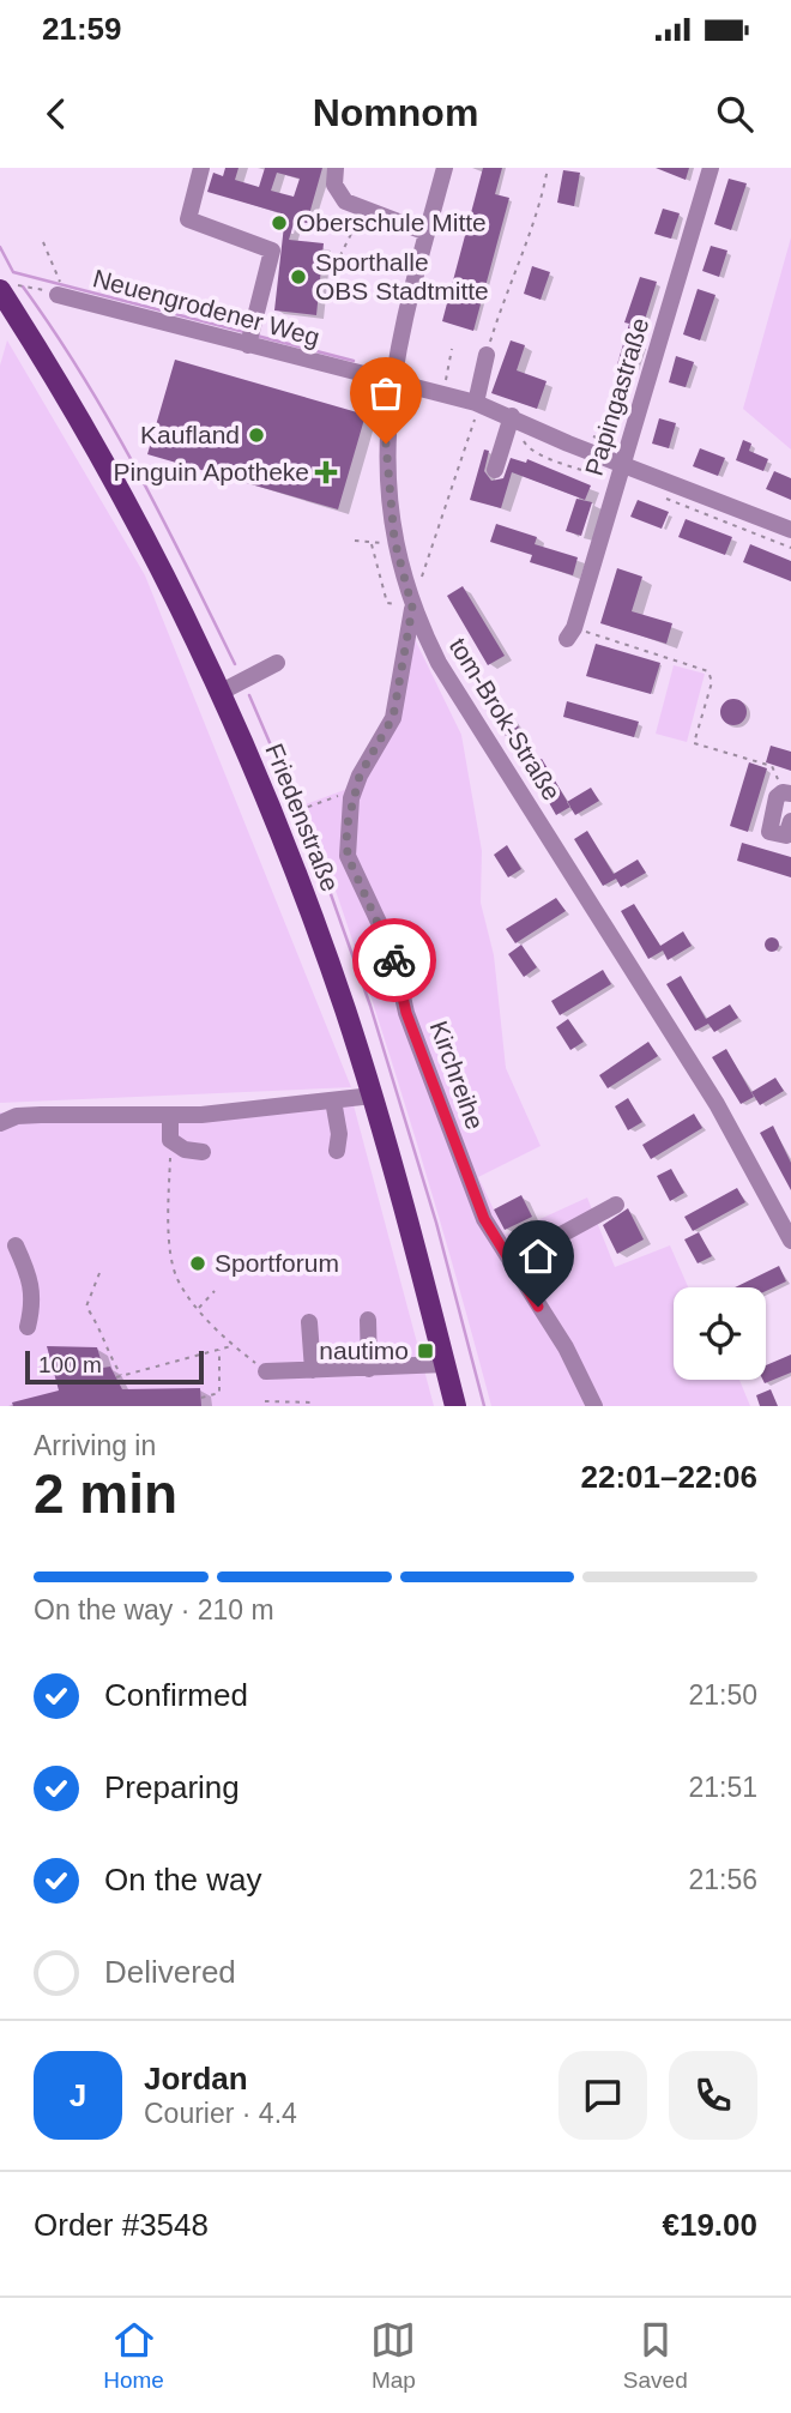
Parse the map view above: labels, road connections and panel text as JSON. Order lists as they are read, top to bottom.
{
  "streets": {
    "main road": ["Friedenstraße"],
    "street": [
      "Neuengrodener Weg",
      "Papingastraße",
      "tom-Brok-Straße",
      "Kirchreihe"
    ]
  },
  "crossings": [
    ["Neuengrodener Weg", "Papingastraße"],
    ["Neuengrodener Weg", "tom-Brok-Straße"],
    ["tom-Brok-Straße", "Kirchreihe"]
  ],
  "places": {
    "other": [
      "Oberschule Mitte",
      "Sporthalle OBS Stadtmitte",
      "Kaufland",
      "Sportforum"
    ],
    "health": ["Pinguin Apotheke"],
    "transit": ["nautimo"]
  },
  "scale_bar": "100 m",
  "page": {
    "status": "21:59",
    "header": "Nomnom",
    "scale": "100 m",
    "heading": ["2 min", "Arriving in", "22:01–22:06"],
    "panel": [
      "Jordan",
      "Courier · 4.4",
      "Order #3548",
      "€19.00"
    ],
    "bar": "On the way · 210 m",
    "list": [
      ["Confirmed", "21:50"],
      ["Preparing", "21:51"],
      ["On the way", "21:56"],
      "Delivered"
    ],
    "round": "J",
    "tabs": ["Home", "Map", "Saved"]
  }
}
